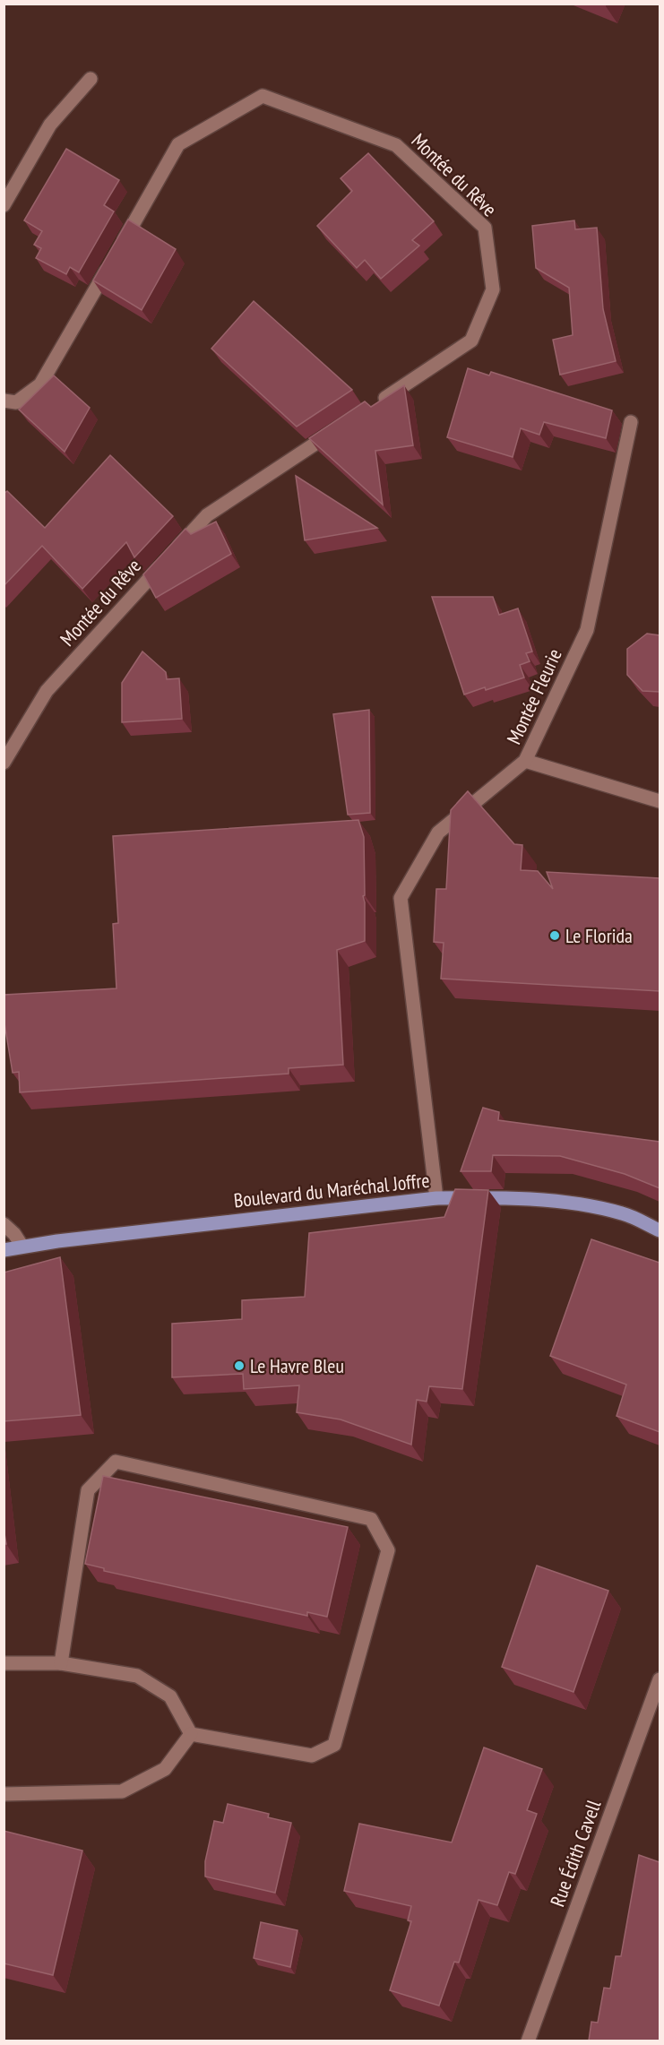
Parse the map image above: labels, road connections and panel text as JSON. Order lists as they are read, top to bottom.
{
  "streets": {
    "main road": ["Boulevard du Maréchal Joffre"],
    "street": ["Montée du Rêve", "Montée Fleurie", "Rue Édith Cavell"]
  },
  "crossings": [
    ["Montée Fleurie", "Boulevard du Maréchal Joffre"]
  ],
  "places": ["Le Florida", "Le Havre Bleu"]
}
